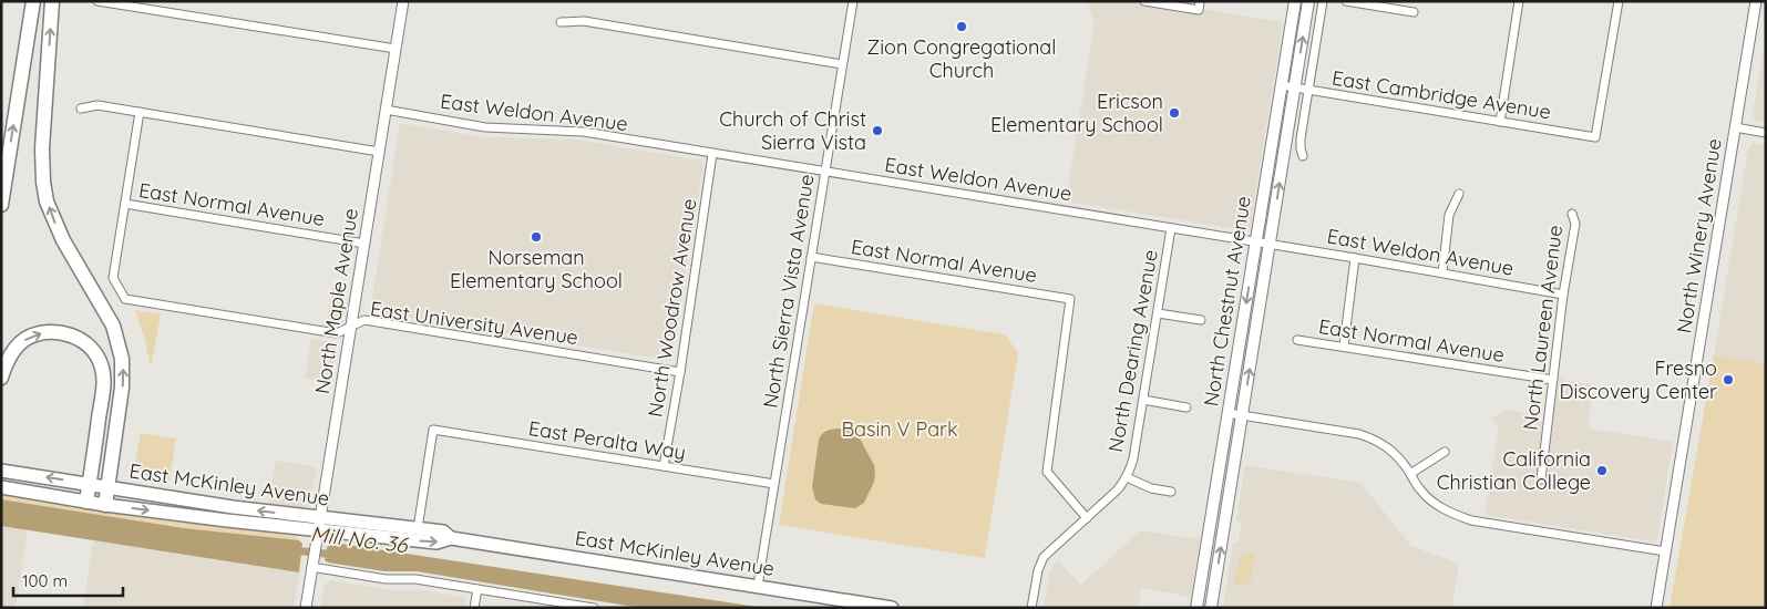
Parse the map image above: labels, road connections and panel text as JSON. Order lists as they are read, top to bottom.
{
  "streets": {
    "main road": ["North Chestnut Avenue", "East McKinley Avenue"],
    "street": [
      "East Cambridge Avenue",
      "East Weldon Avenue",
      "East Normal Avenue",
      "North Winery Avenue",
      "North Sierra Vista Avenue",
      "North Maple Avenue",
      "North Woodrow Avenue",
      "East University Avenue",
      "North Laureen Avenue",
      "North Dearing Avenue",
      "East Peralta Way"
    ]
  },
  "crossings": [
    ["East Cambridge Avenue", "North Chestnut Avenue"],
    ["East Weldon Avenue", "North Sierra Vista Avenue"],
    ["East Weldon Avenue", "North Maple Avenue"],
    ["East Weldon Avenue", "North Chestnut Avenue"],
    ["East Weldon Avenue", "North Woodrow Avenue"],
    ["East Weldon Avenue", "North Laureen Avenue"],
    ["East Weldon Avenue", "North Dearing Avenue"],
    ["East Normal Avenue", "North Sierra Vista Avenue"],
    ["East Normal Avenue", "North Maple Avenue"],
    ["East Normal Avenue", "East University Avenue"],
    ["East Normal Avenue", "North Laureen Avenue"],
    ["East Normal Avenue", "North Dearing Avenue"],
    ["North Sierra Vista Avenue", "East Peralta Way"],
    ["North Sierra Vista Avenue", "East McKinley Avenue"],
    ["North Maple Avenue", "East University Avenue"],
    ["North Maple Avenue", "East McKinley Avenue"],
    ["North Woodrow Avenue", "East University Avenue"],
    ["North Woodrow Avenue", "East Peralta Way"],
    ["East Peralta Way", "East McKinley Avenue"]
  ],
  "water": ["Mill No. 36"],
  "parks": ["Basin V Park"],
  "places": [
    "Zion Congregational Church",
    "Ericson Elementary School",
    "Church of Christ Sierra Vista",
    "Norseman Elementary School",
    "Fresno Discovery Center",
    "California Christian College"
  ],
  "scale_bar": "100 m"
}
